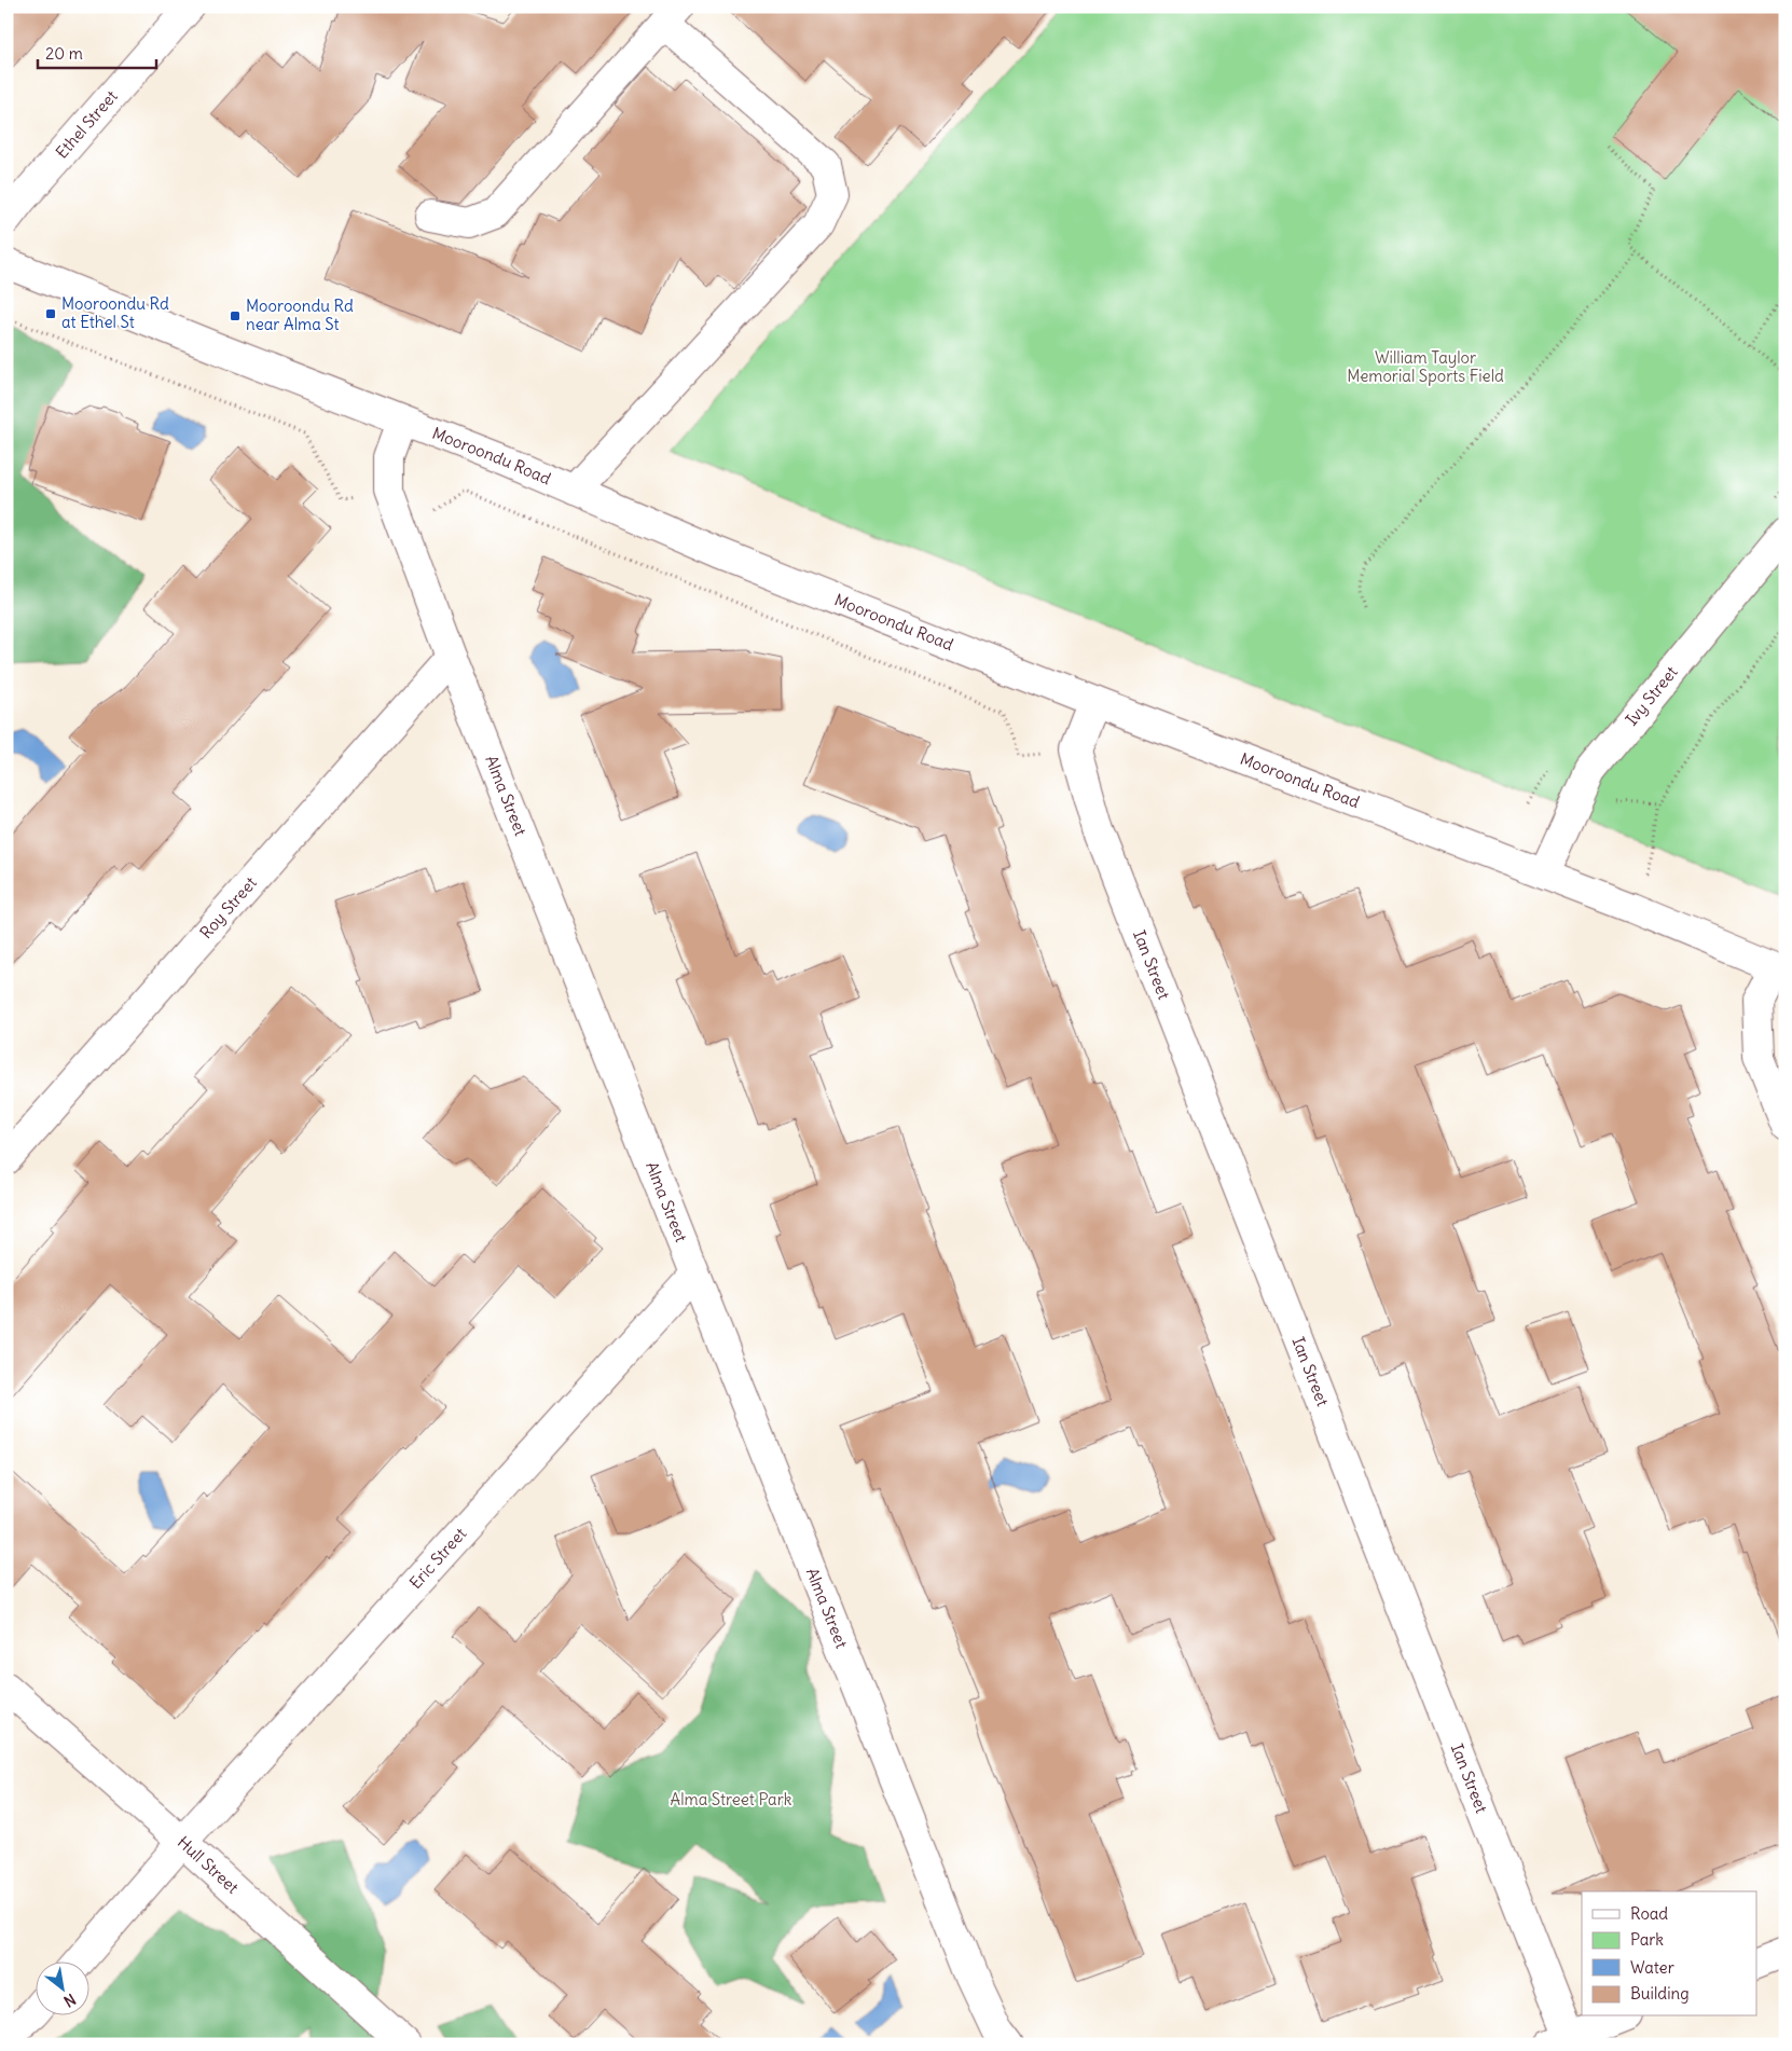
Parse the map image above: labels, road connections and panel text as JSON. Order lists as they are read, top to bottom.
{
  "streets": {
    "street": [
      "Ethel Street",
      "Mooroondu Road",
      "Ivy Street",
      "Alma Street",
      "Roy Street",
      "Ian Street",
      "Eric Street",
      "Hull Street"
    ]
  },
  "crossings": [
    ["Mooroondu Road", "Ivy Street"],
    ["Mooroondu Road", "Alma Street"],
    ["Alma Street", "Roy Street"],
    ["Alma Street", "Eric Street"],
    ["Eric Street", "Hull Street"]
  ],
  "parks": ["William Taylor Memorial Sports Field", "Alma Street Park"],
  "places": {
    "transit": ["Mooroondu Rd at Ethel St", "Mooroondu Rd near Alma St"]
  },
  "legend": [
    "Road",
    "Park",
    "Water",
    "Building"
  ],
  "scale_bar": "20 m",
  "north": "bottom right"
}
